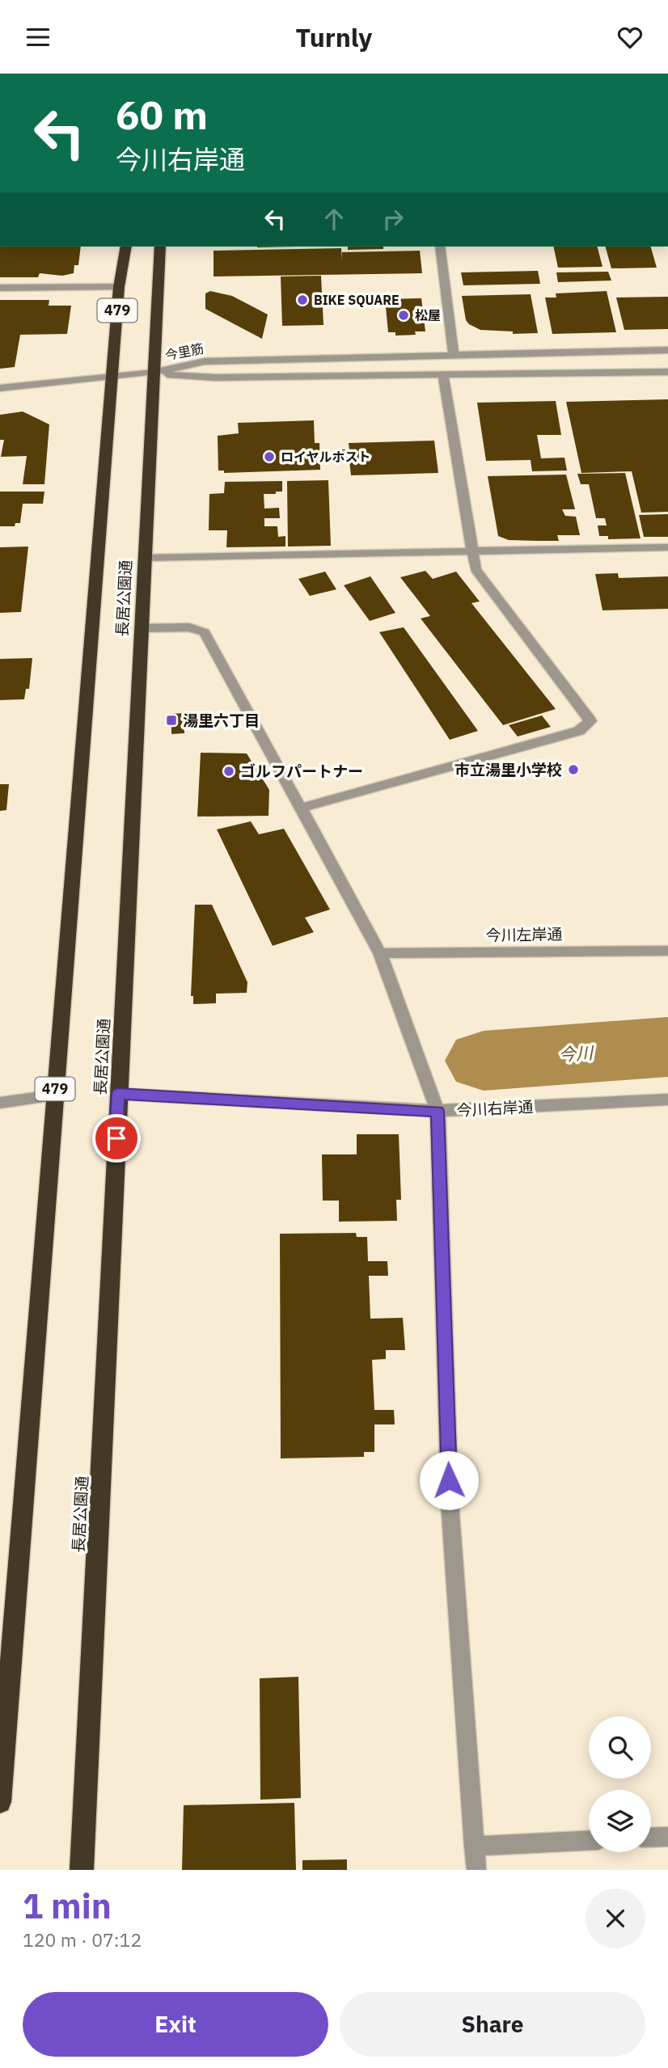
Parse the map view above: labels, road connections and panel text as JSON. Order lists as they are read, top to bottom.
{
  "streets": {
    "highway": ["479", "長居公園通"],
    "street": ["今里筋", "今川左岸通", "今川右岸通"]
  },
  "crossings": [
    ["今里筋", "長居公園通"],
    ["長居公園通", "今川右岸通"]
  ],
  "water": ["今川"],
  "places": {
    "other": [
      "BIKE SQUARE",
      "松屋",
      "ロイヤルホスト",
      "市立湯里小学校",
      "ゴルフパートナー"
    ],
    "transit": ["湯里六丁目"]
  },
  "page": {
    "header": "Turnly",
    "turn": ["60 m", "今川右岸通"],
    "heading": ["1 min", "120 m · 07:12"],
    "buttons": ["Exit", "Share"]
  }
}
